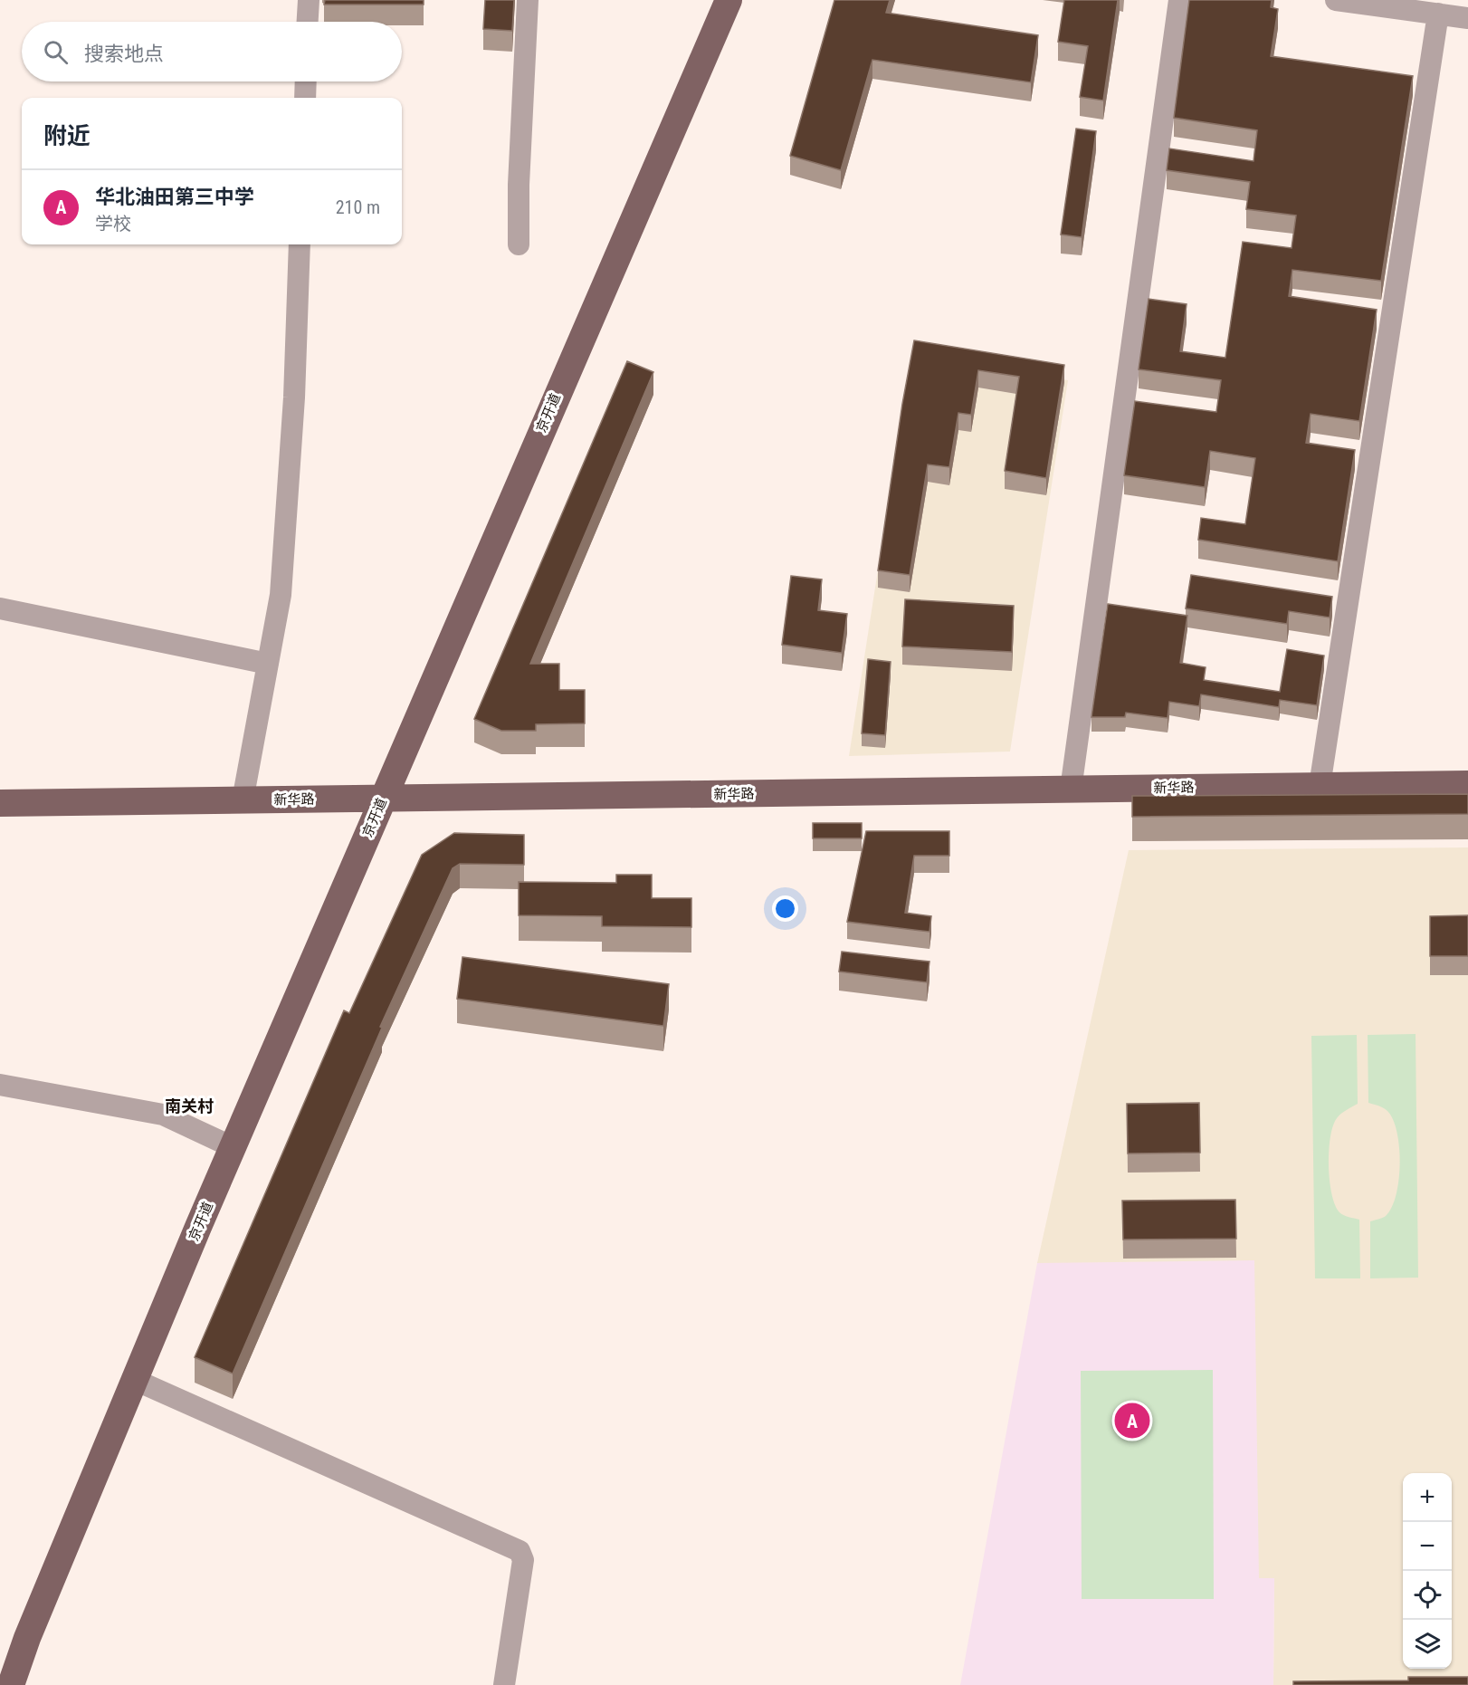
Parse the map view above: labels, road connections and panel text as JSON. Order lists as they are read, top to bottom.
{
  "streets": {
    "main road": ["京开道", "新华路"]
  },
  "crossings": [
    ["京开道", "新华路"]
  ],
  "districts": ["南关村"],
  "page": {
    "search": "搜索地点",
    "heading": "附近",
    "list": [
      {
        "mark": "A",
        "name": "华北油田第三中学",
        "note": "学校",
        "value": "210 m"
      }
    ],
    "pins": "A",
    "map_buttons": ["+", "−"]
  }
}
